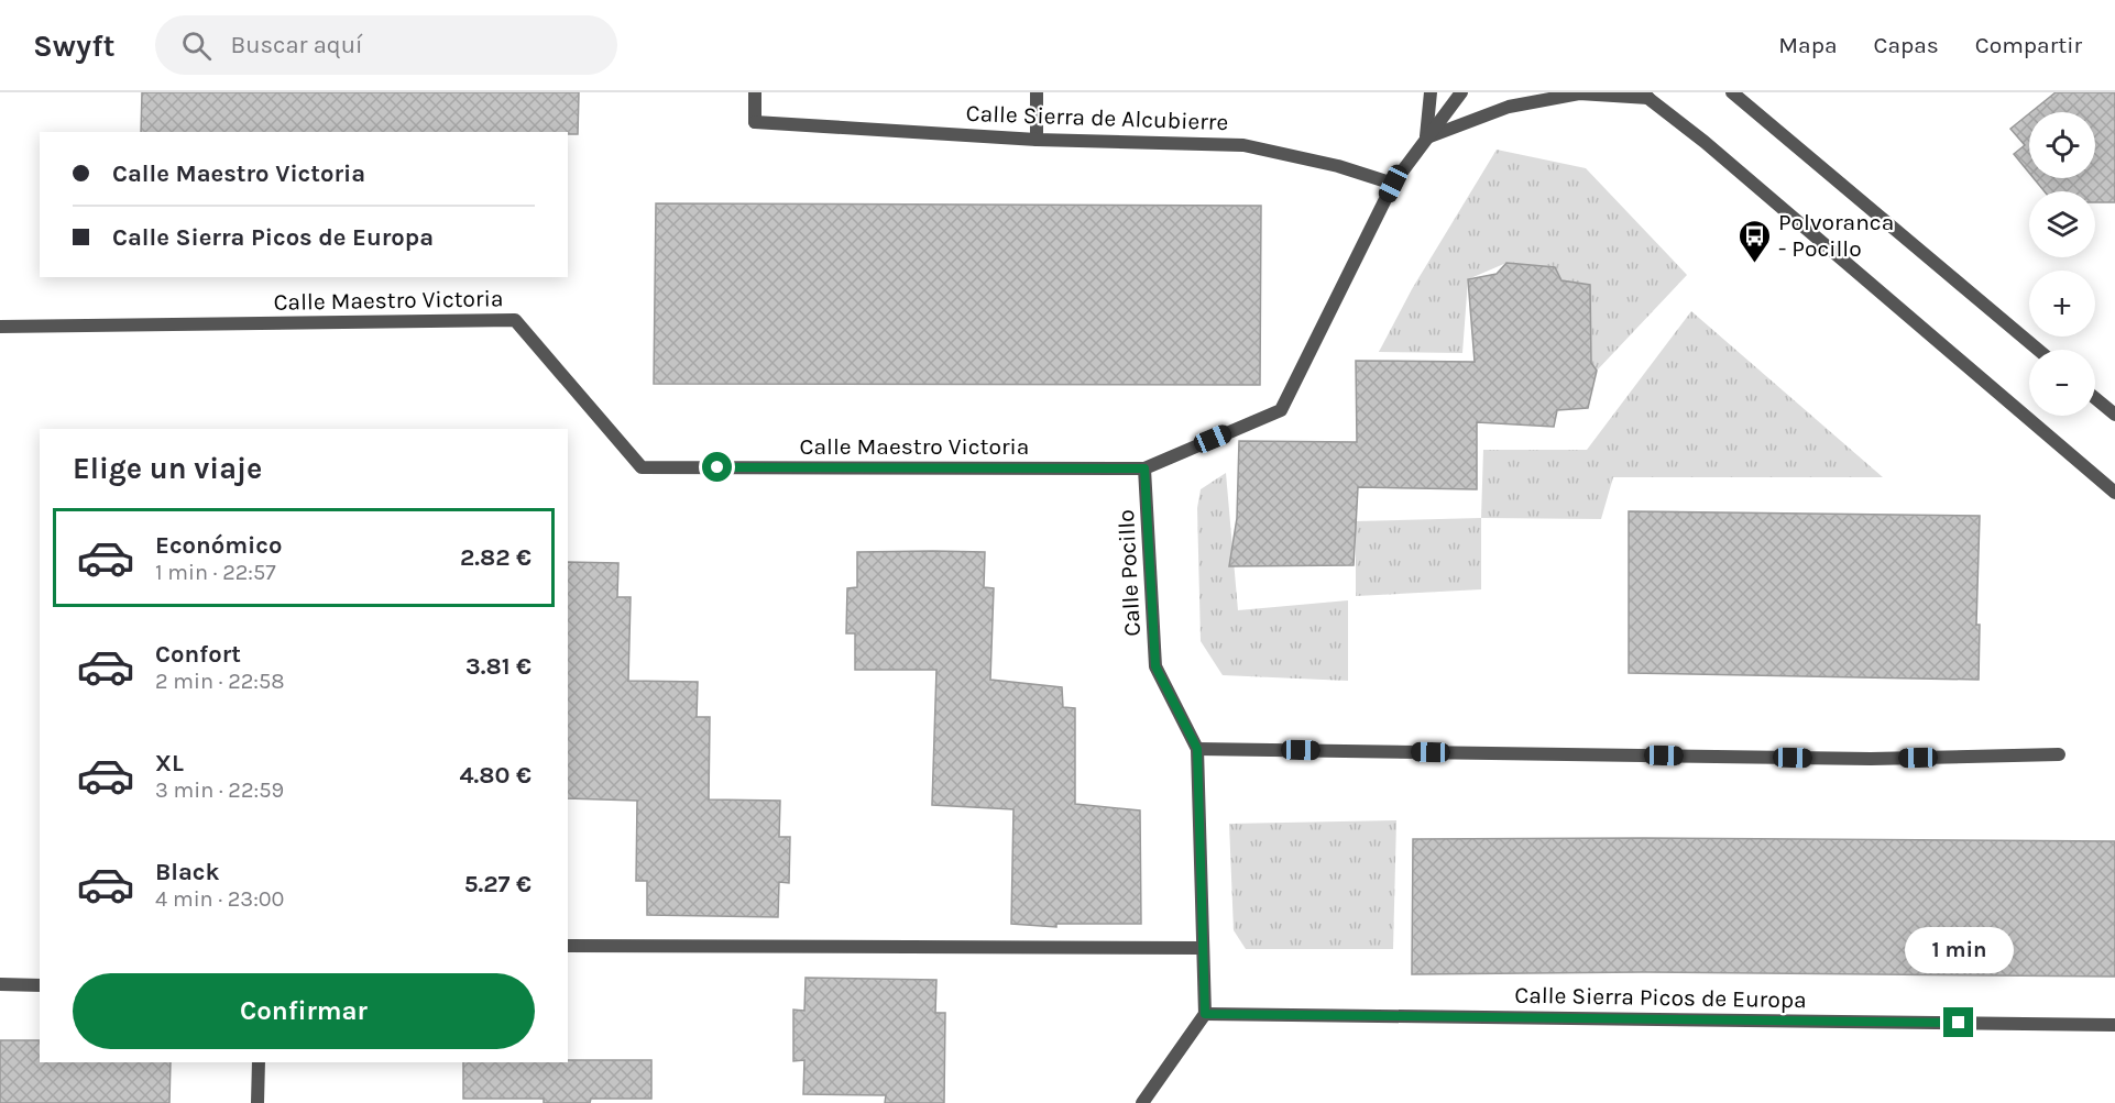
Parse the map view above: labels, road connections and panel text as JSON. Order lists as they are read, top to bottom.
{
  "streets": {
    "street": [
      "Calle Sierra de Alcubierre",
      "Calle Maestro Victoria",
      "Calle Pocillo",
      "Calle Sierra Picos de Europa"
    ]
  },
  "crossings": [
    ["Calle Maestro Victoria", "Calle Pocillo"],
    ["Calle Pocillo", "Calle Sierra Picos de Europa"]
  ],
  "places": {
    "bus stop": ["Polvoranca - Pocillo"]
  },
  "page": {
    "header": "Swyft",
    "search": "Buscar aquí",
    "nav": ["Mapa", "Capas", "Compartir"],
    "map_buttons": ["+", "−"],
    "banner": ["Calle Maestro Victoria", "Calle Sierra Picos de Europa"],
    "heading": "Elige un viaje",
    "list": [
      {
        "name": "Económico",
        "note": "1 min · 22:57",
        "value": "2.82 €"
      },
      {
        "name": "Confort",
        "note": "2 min · 22:58",
        "value": "3.81 €"
      },
      {
        "name": "XL",
        "note": "3 min · 22:59",
        "value": "4.80 €"
      },
      {
        "name": "Black",
        "note": "4 min · 23:00",
        "value": "5.27 €"
      }
    ],
    "bubble": "1 min",
    "buttons": "Confirmar"
  }
}
